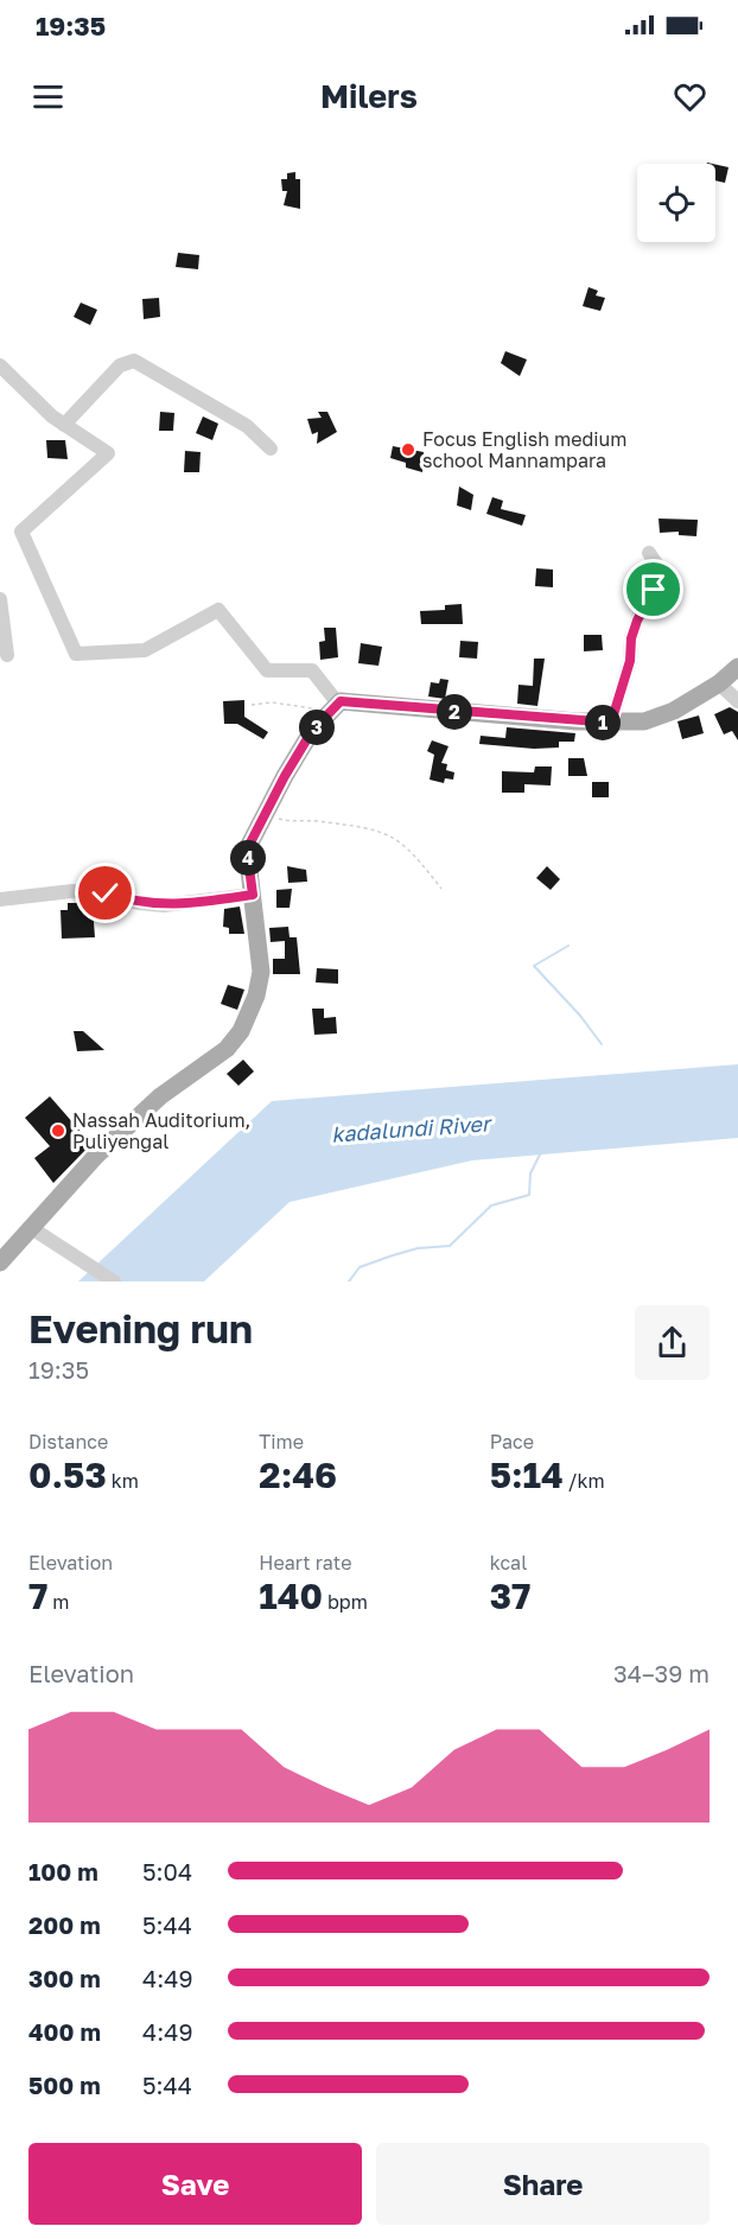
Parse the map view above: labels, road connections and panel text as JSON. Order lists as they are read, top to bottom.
{
  "water": ["kadalundi River"],
  "places": ["Focus English medium school Mannampara", "Nassah Auditorium, Puliyengal"],
  "page": {
    "status": "19:35",
    "header": "Milers",
    "pins": [
      "2",
      "1",
      "3",
      "4"
    ],
    "heading": ["Evening run", "19:35"],
    "stats": [
      ["Distance", "0.53 km"],
      ["Time", "2:46"],
      ["Pace", "5:14 /km"],
      ["Elevation", "7 m"],
      ["Heart rate", "140 bpm"],
      ["kcal", "37"]
    ],
    "chart": ["Elevation", "34–39 m"],
    "list": [
      {
        "name": "100 m",
        "note": "5:04"
      },
      {
        "name": "200 m",
        "note": "5:44"
      },
      {
        "name": "300 m",
        "note": "4:49"
      },
      {
        "name": "400 m",
        "note": "4:49"
      },
      {
        "name": "500 m",
        "note": "5:44"
      }
    ],
    "buttons": ["Save", "Share"]
  }
}
